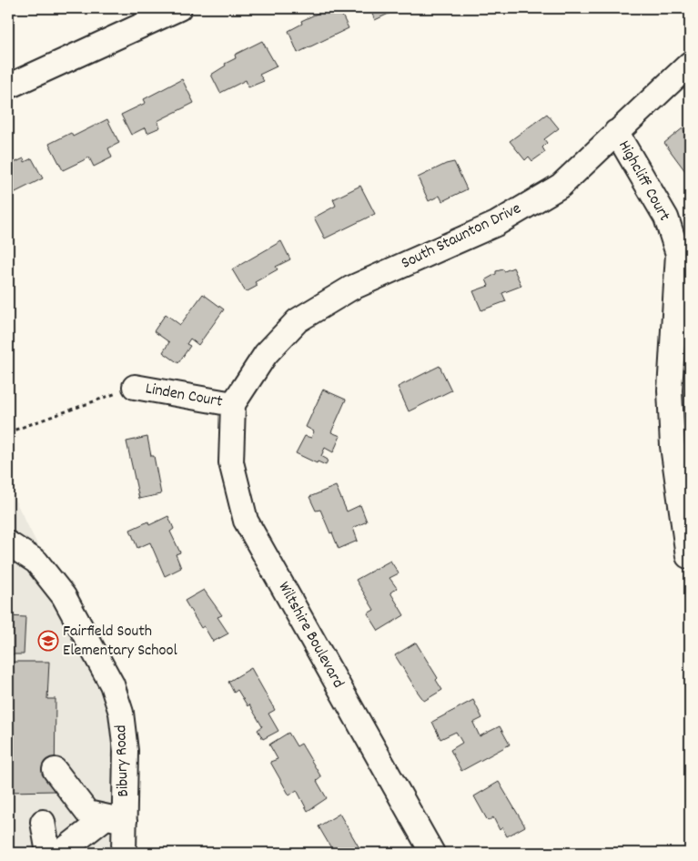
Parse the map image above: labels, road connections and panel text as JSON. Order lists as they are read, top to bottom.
{
  "streets": {
    "street": [
      "Highcliff Court",
      "South Staunton Drive",
      "Linden Court",
      "Wiltshire Boulevard",
      "Bibury Road"
    ]
  },
  "crossings": [
    ["Highcliff Court", "South Staunton Drive"],
    ["South Staunton Drive", "Linden Court"],
    ["South Staunton Drive", "Wiltshire Boulevard"],
    ["Linden Court", "Wiltshire Boulevard"]
  ],
  "places": {
    "school or university": ["Fairfield South Elementary School"]
  }
}
